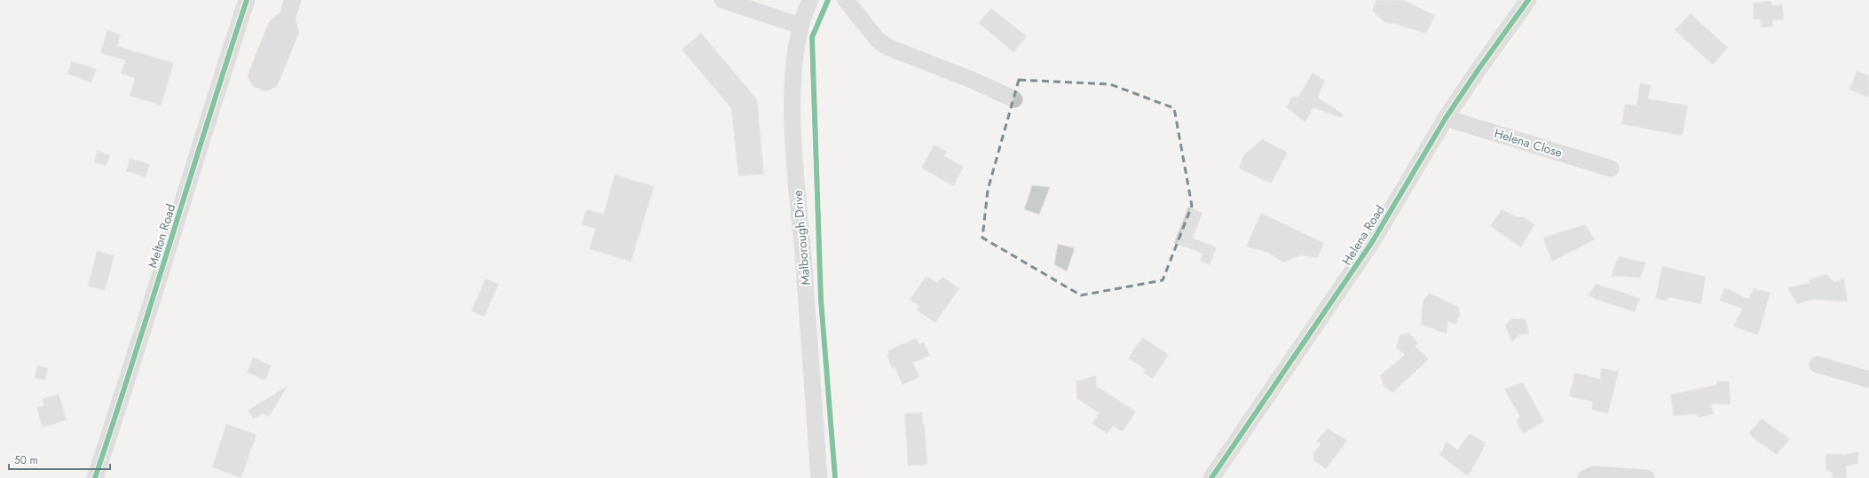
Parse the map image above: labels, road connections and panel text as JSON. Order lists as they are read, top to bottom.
{
  "streets": {
    "street": [
      "Helena Close",
      "Helena Road",
      "Melton Road",
      "Malborough Drive"
    ]
  },
  "crossings": [
    ["Helena Close", "Helena Road"]
  ],
  "scale_bar": "50 m"
}
